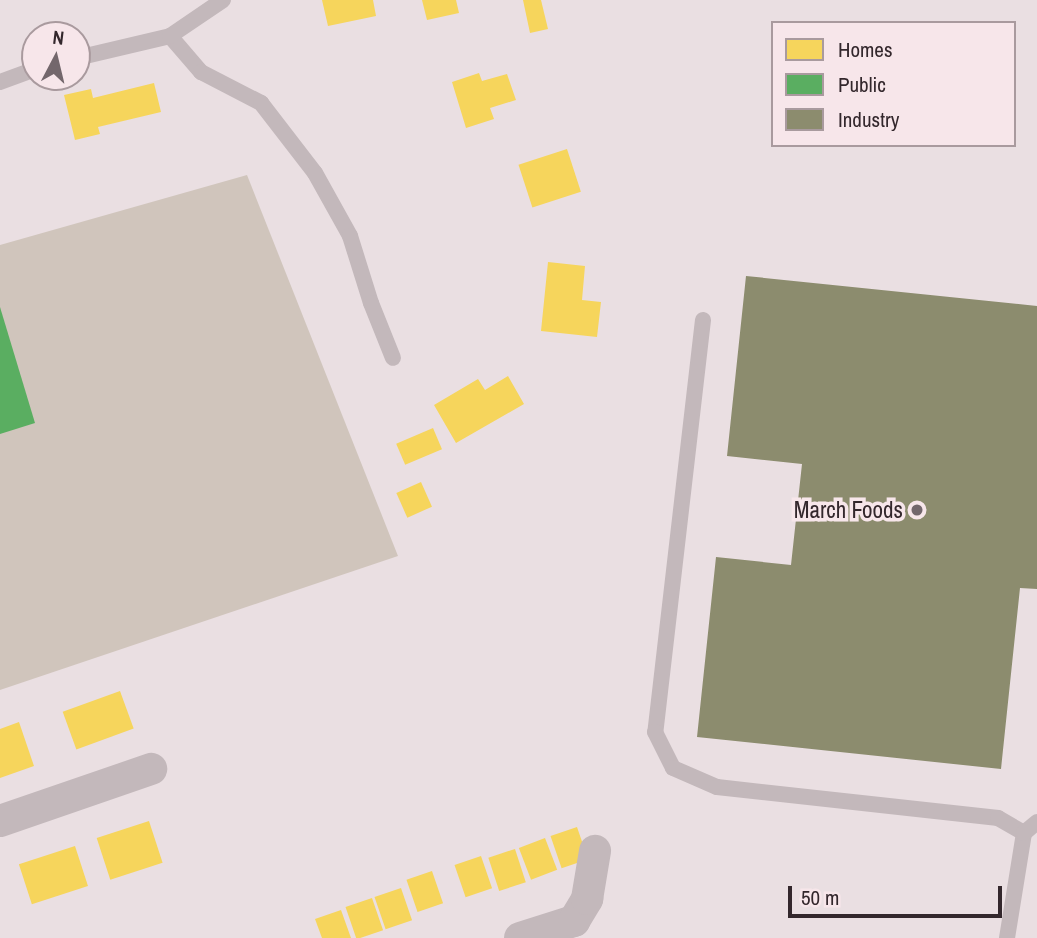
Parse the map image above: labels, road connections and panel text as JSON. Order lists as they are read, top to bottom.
{
  "places": ["March Foods"],
  "legend": ["Homes", "Public", "Industry"],
  "scale_bar": "50 m",
  "north": "top"
}
